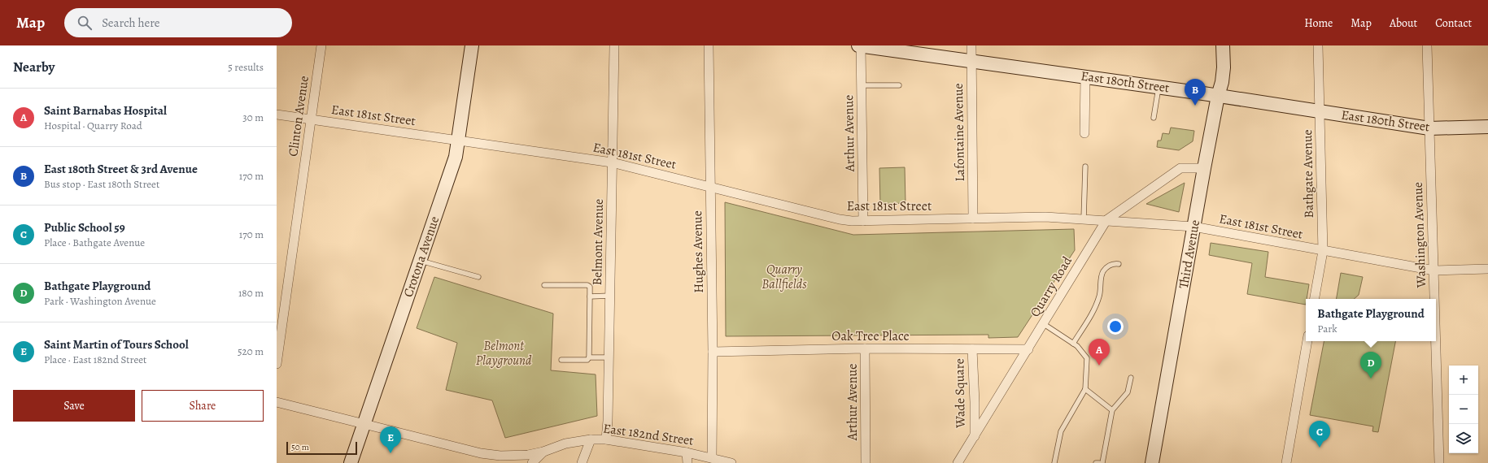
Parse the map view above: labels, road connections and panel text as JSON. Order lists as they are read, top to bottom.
{
  "streets": {
    "main road": ["East 180th Street", "Third Avenue", "Crotona Avenue"],
    "street": [
      "East 181st Street",
      "Clinton Avenue",
      "Lafontaine Avenue",
      "Arthur Avenue",
      "Bathgate Avenue",
      "Washington Avenue",
      "Belmont Avenue",
      "Hughes Avenue",
      "Quarry Road",
      "Oak Tree Place",
      "Wade Square",
      "East 182nd Street"
    ]
  },
  "crossings": [
    ["East 180th Street", "Lafontaine Avenue"],
    ["East 180th Street", "Arthur Avenue"],
    ["East 180th Street", "Bathgate Avenue"],
    ["East 180th Street", "Washington Avenue"],
    ["East 180th Street", "Third Avenue"],
    ["East 181st Street", "Clinton Avenue"],
    ["East 181st Street", "Lafontaine Avenue"],
    ["East 181st Street", "Arthur Avenue"],
    ["East 181st Street", "Bathgate Avenue"],
    ["East 181st Street", "Washington Avenue"],
    ["East 181st Street", "Belmont Avenue"],
    ["East 181st Street", "Hughes Avenue"],
    ["East 181st Street", "Third Avenue"],
    ["East 181st Street", "Crotona Avenue"],
    ["East 181st Street", "Quarry Road"],
    ["Arthur Avenue", "Oak Tree Place"],
    ["Belmont Avenue", "East 182nd Street"],
    ["Hughes Avenue", "Oak Tree Place"],
    ["Hughes Avenue", "East 182nd Street"],
    ["Third Avenue", "Quarry Road"],
    ["Crotona Avenue", "East 182nd Street"],
    ["Quarry Road", "Oak Tree Place"],
    ["Quarry Road", "Wade Square"],
    ["Oak Tree Place", "Wade Square"]
  ],
  "parks": ["Quarry Ballfields", "Belmont Playground"],
  "scale_bar": "50 m",
  "page": {
    "header": "Map",
    "search": "Search here",
    "nav": [
      "Home",
      "Map",
      "About",
      "Contact"
    ],
    "heading": ["Nearby", "5 results"],
    "pins": [
      "B",
      "A",
      "D",
      "C",
      "E"
    ],
    "list": [
      {
        "mark": "A",
        "name": "Saint Barnabas Hospital",
        "note": "Hospital · Quarry Road",
        "value": "30 m"
      },
      {
        "mark": "B",
        "name": "East 180th Street & 3rd Avenue",
        "note": "Bus stop · East 180th Street",
        "value": "170 m"
      },
      {
        "mark": "C",
        "name": "Public School 59",
        "note": "Place · Bathgate Avenue",
        "value": "170 m"
      },
      {
        "mark": "D",
        "name": "Bathgate Playground",
        "note": "Park · Washington Avenue",
        "value": "180 m"
      },
      {
        "mark": "E",
        "name": "Saint Martin of Tours School",
        "note": "Place · East 182nd Street",
        "value": "520 m"
      }
    ],
    "popup": ["Bathgate Playground", "Park"],
    "map_buttons": ["+", "−"],
    "buttons": ["Save", "Share"],
    "scale": "50 m"
  }
}
